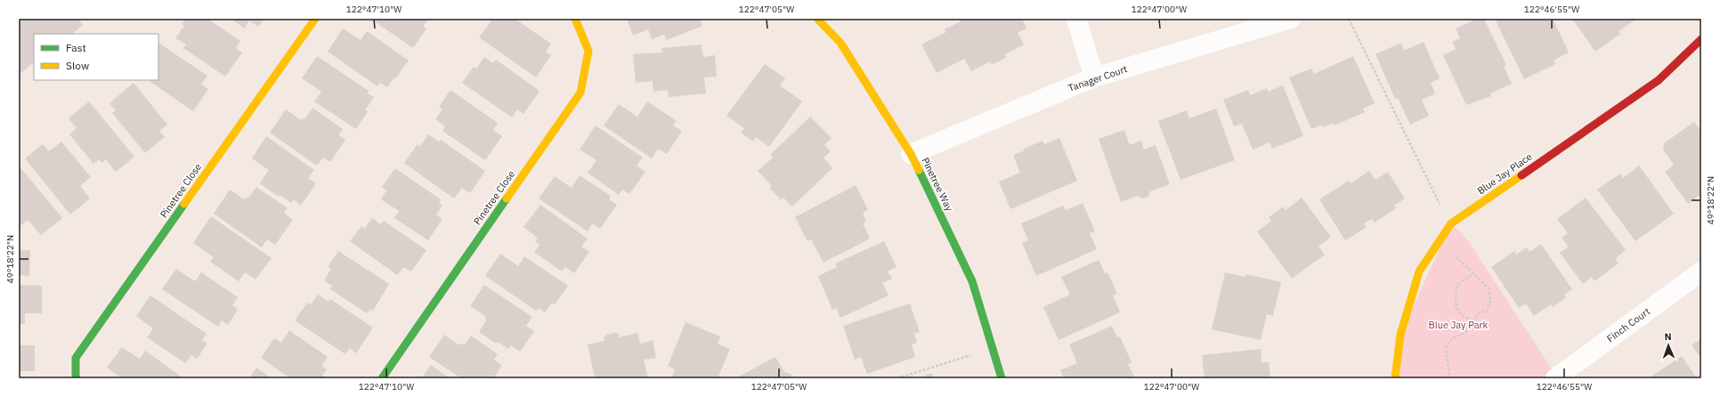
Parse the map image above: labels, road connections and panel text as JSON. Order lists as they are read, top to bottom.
{
  "streets": {
    "street": [
      "Tanager Court",
      "Blue Jay Place",
      "Pinetree Way",
      "Pinetree Close",
      "Finch Court"
    ]
  },
  "crossings": [
    ["Tanager Court", "Pinetree Way"]
  ],
  "parks": ["Blue Jay Park"],
  "legend": ["Fast", "Slow"],
  "north": "top",
  "coordinates": [
    "122°47'10\"W",
    "122°47'05\"W",
    "122°47'00\"W",
    "122°46'55\"W",
    "49°18'22\"N"
  ]
}
